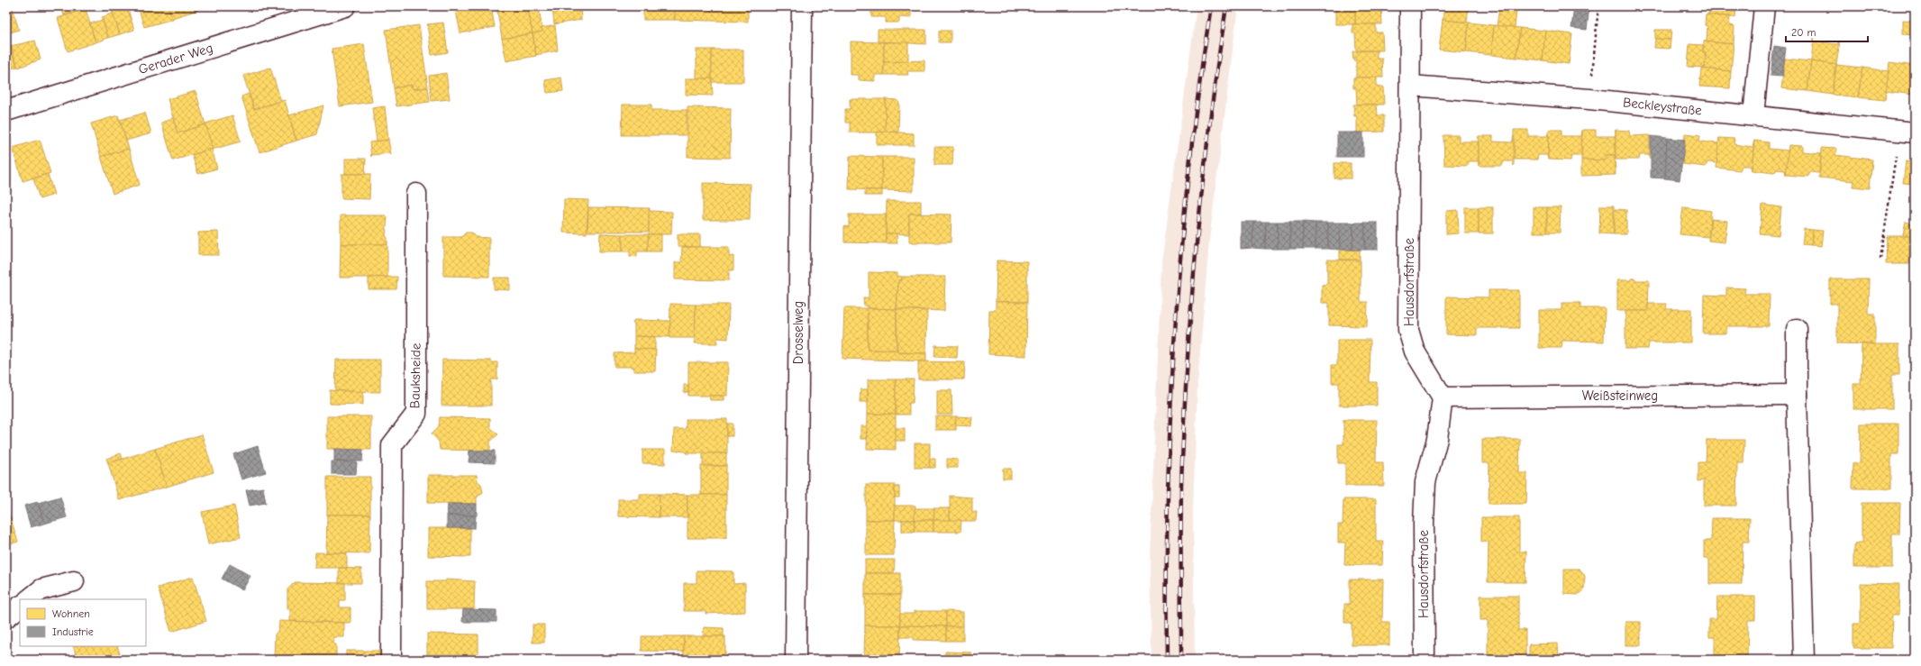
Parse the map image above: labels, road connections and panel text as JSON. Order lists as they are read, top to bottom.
{
  "streets": {
    "street": [
      "Gerader Weg",
      "Beckleystraße",
      "Hausdorfstraße",
      "Drosselweg",
      "Bauksheide",
      "Weißsteinweg"
    ]
  },
  "crossings": [
    ["Beckleystraße", "Hausdorfstraße"],
    ["Hausdorfstraße", "Weißsteinweg"]
  ],
  "legend": ["Wohnen", "Industrie"],
  "scale_bar": "20 m"
}
